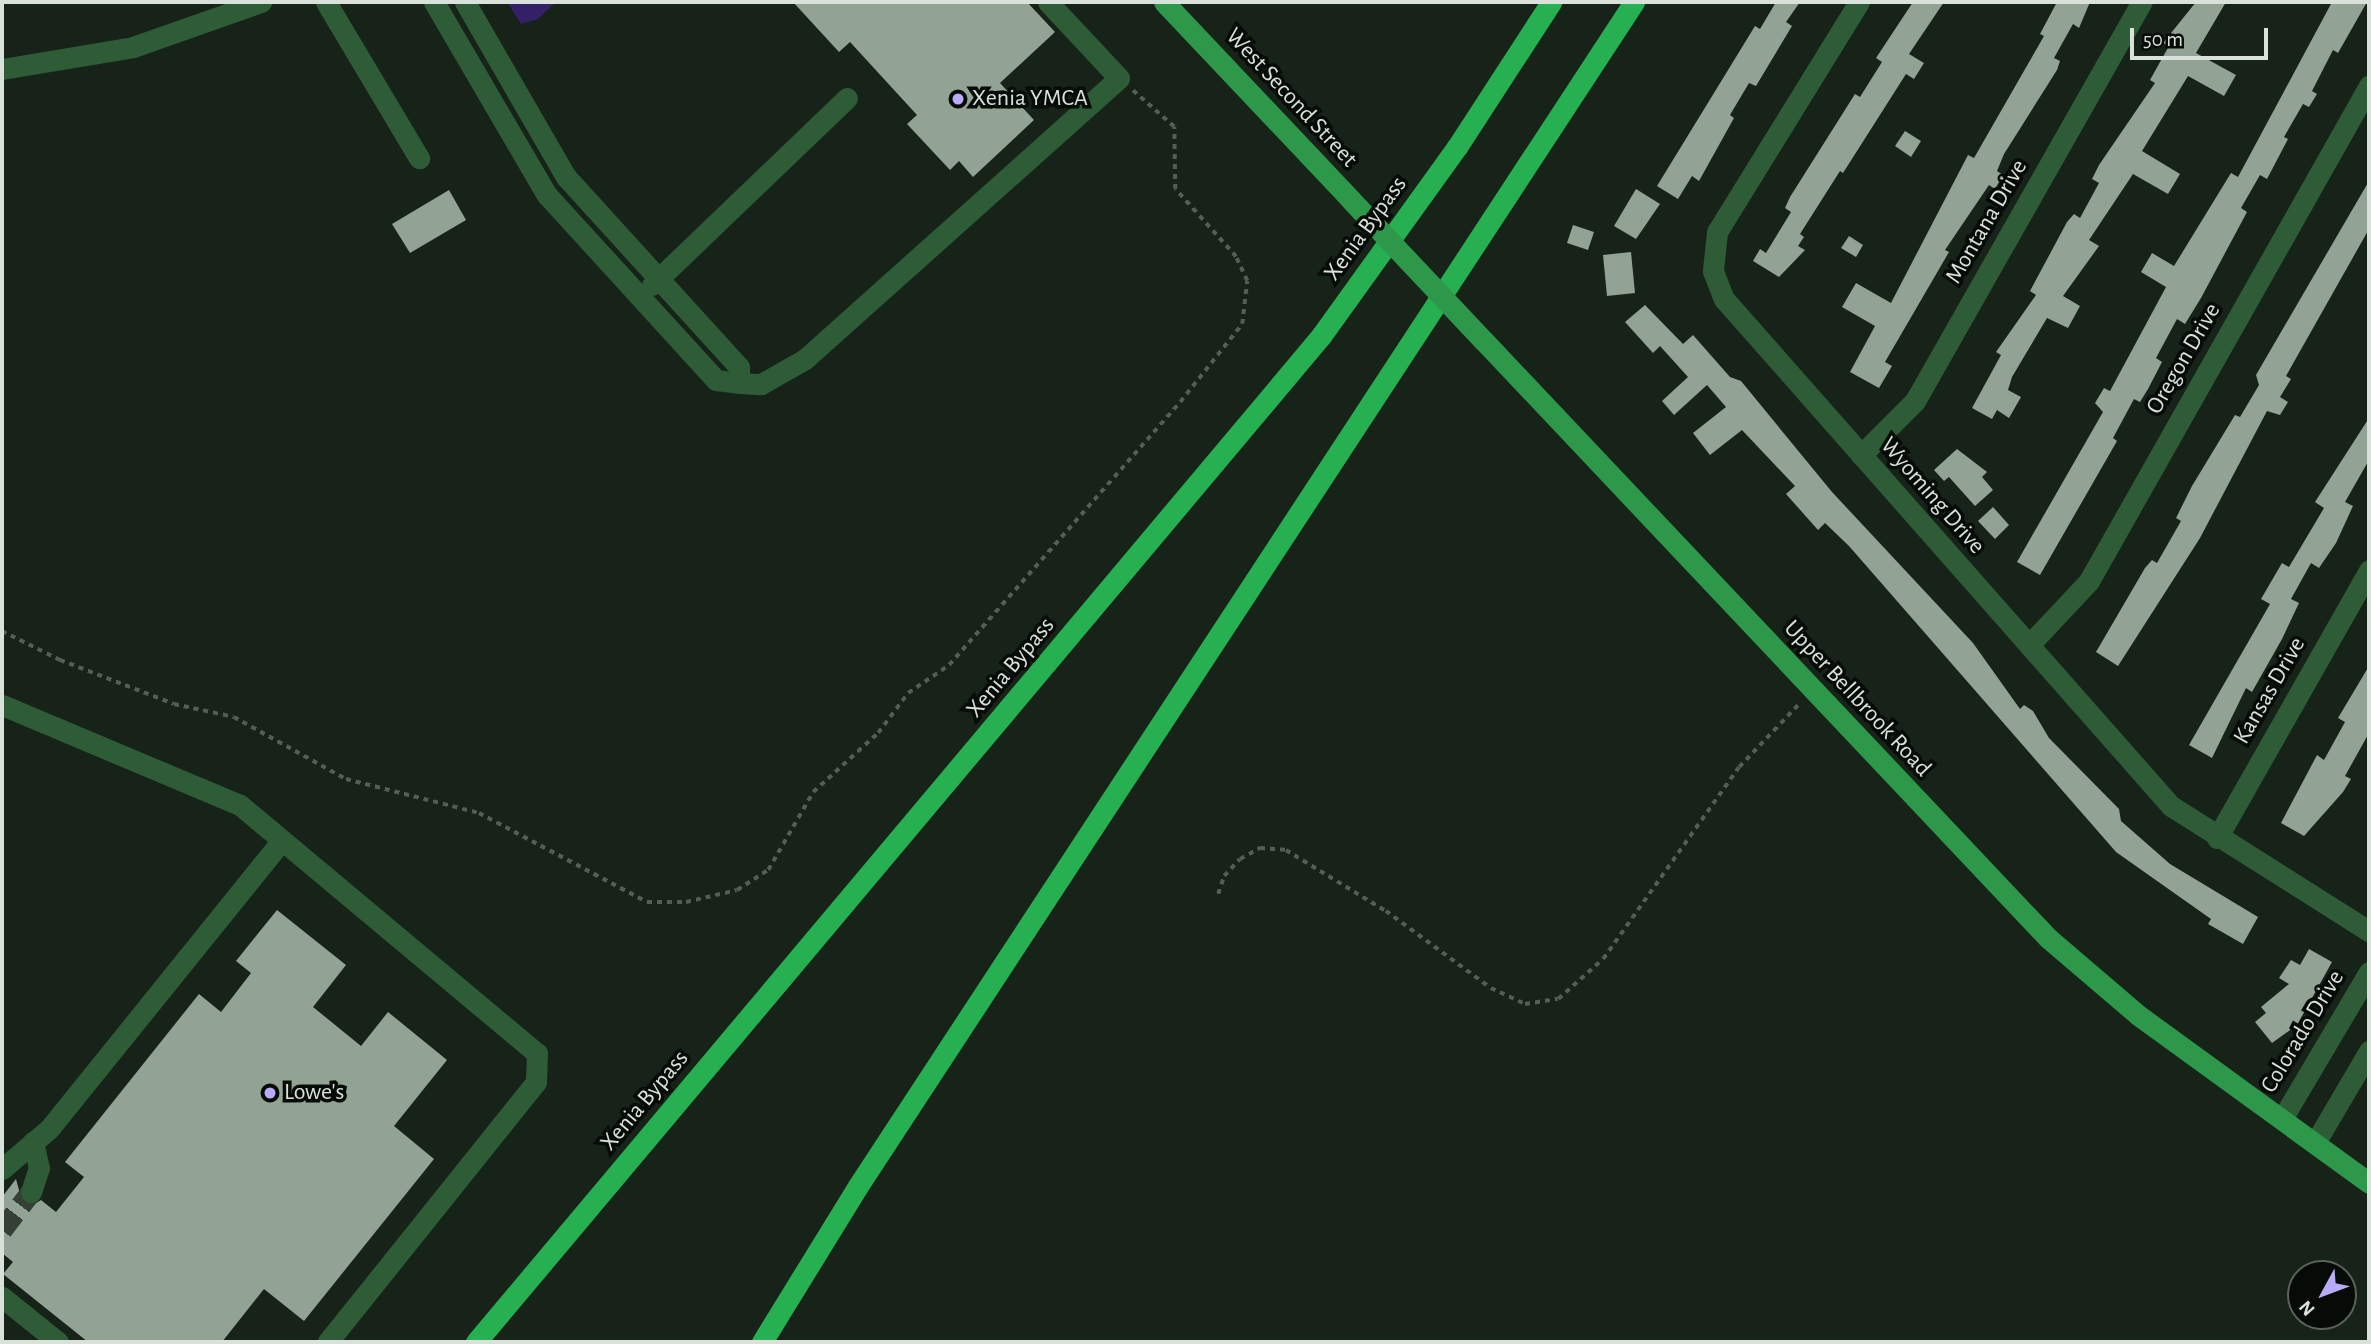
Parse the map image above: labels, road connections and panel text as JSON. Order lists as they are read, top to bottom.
{
  "streets": {
    "highway": ["Xenia Bypass"],
    "main road": ["West Second Street", "Upper Bellbrook Road"],
    "street": [
      "Montana Drive",
      "Oregon Drive",
      "Wyoming Drive",
      "Kansas Drive",
      "Colorado Drive"
    ]
  },
  "crossings": [
    ["West Second Street", "Upper Bellbrook Road"],
    ["Montana Drive", "Wyoming Drive"],
    ["Oregon Drive", "Wyoming Drive"],
    ["Wyoming Drive", "Kansas Drive"],
    ["Upper Bellbrook Road", "Colorado Drive"]
  ],
  "places": ["Xenia YMCA", "Lowe's"],
  "scale_bar": "50 m",
  "north": "bottom left"
}
